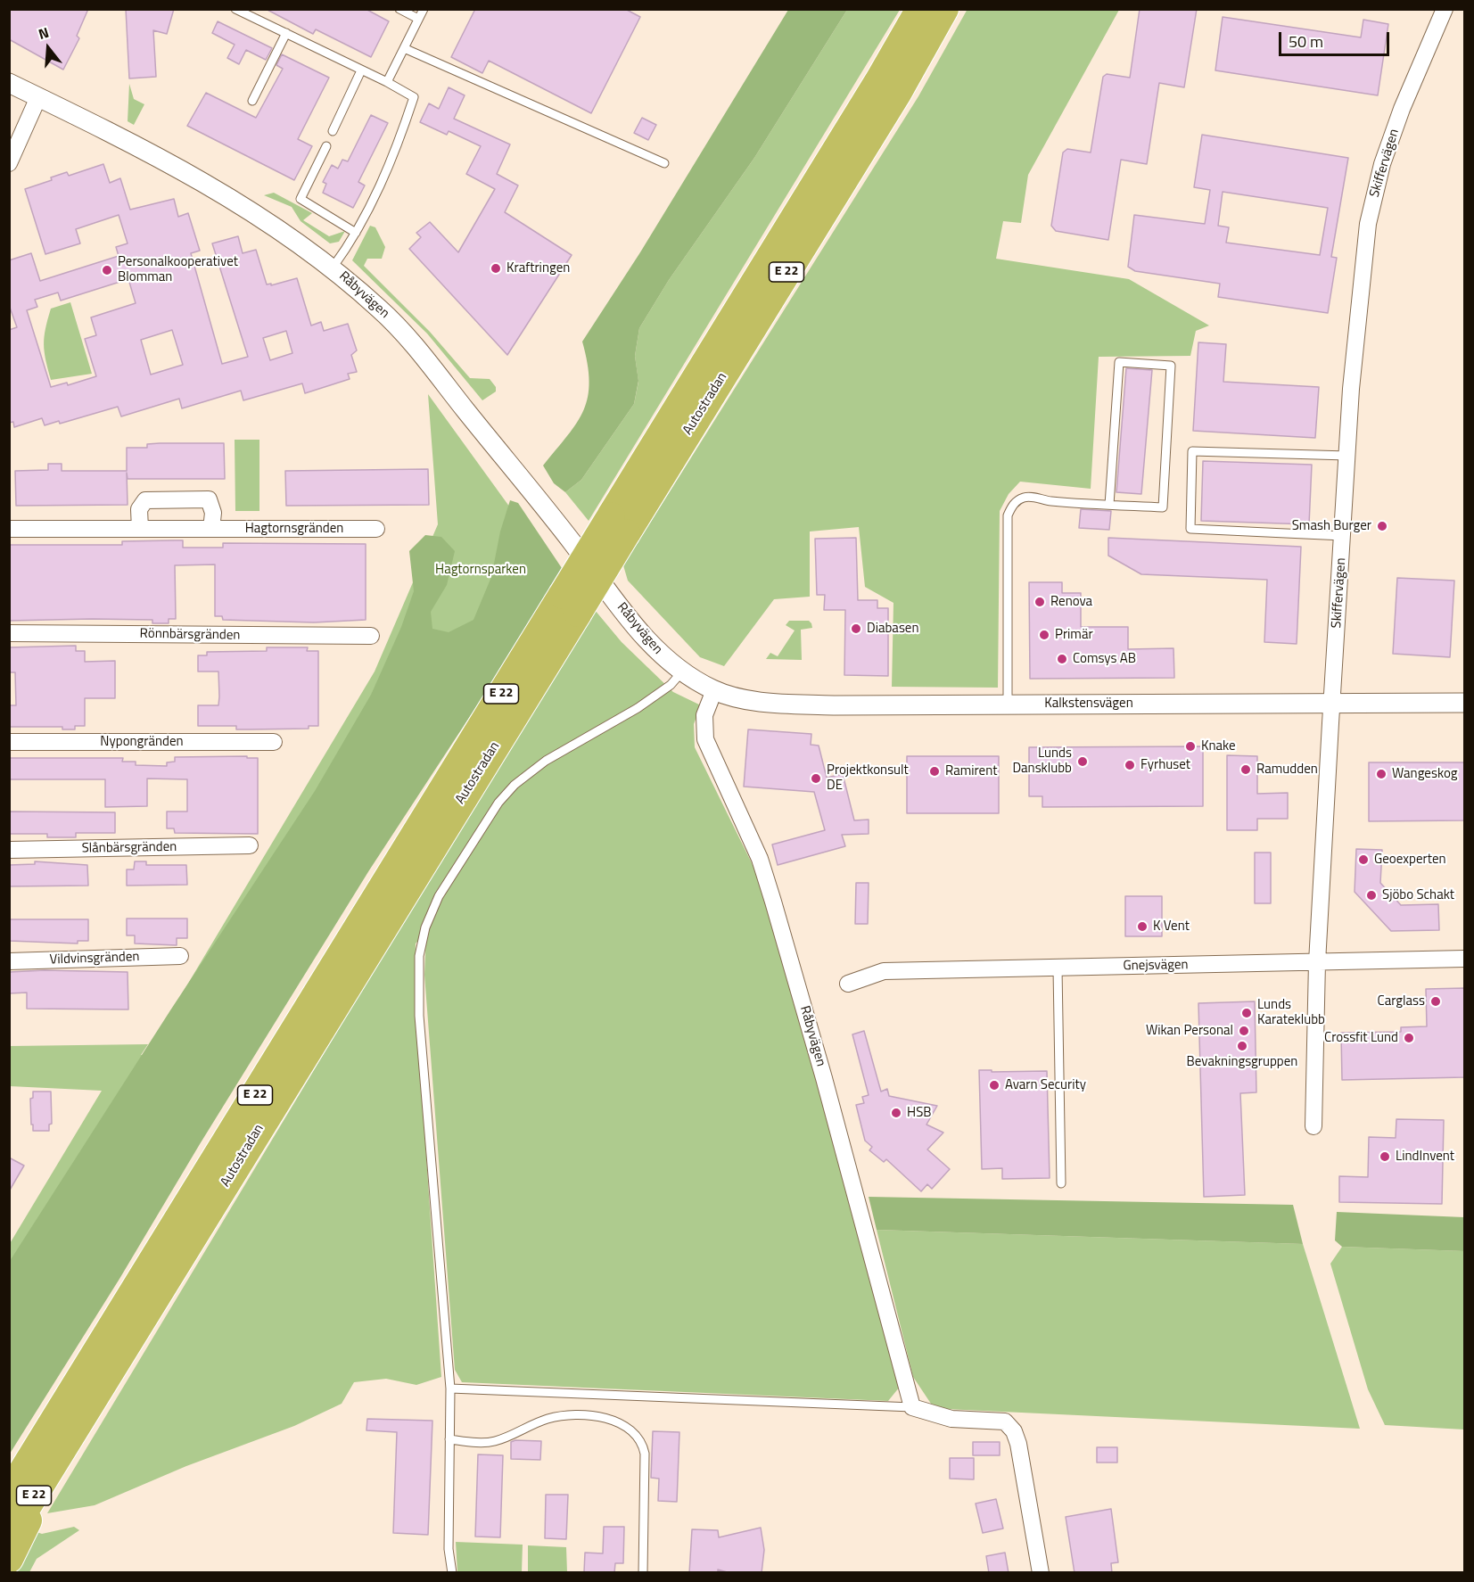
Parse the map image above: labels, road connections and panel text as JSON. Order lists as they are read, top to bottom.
{
  "streets": {
    "highway": ["E 22", "Autostradan"],
    "street": [
      "Skiffervägen",
      "Råbyvägen",
      "Hagtornsgränden",
      "Rönnbärsgränden",
      "Kalkstensvägen",
      "Nypongränden",
      "Slånbärsgränden",
      "Vildvinsgränden",
      "Gnejsvägen"
    ]
  },
  "crossings": [
    ["Skiffervägen", "Kalkstensvägen"],
    ["Skiffervägen", "Gnejsvägen"],
    ["Råbyvägen", "Kalkstensvägen"]
  ],
  "parks": ["Hagtornsparken"],
  "places": [
    "Kraftringen",
    "Personalkooperativet Blomman",
    "Smash Burger",
    "Renova",
    "Diabasen",
    "Primär",
    "Comsys AB",
    "Knake",
    "Lunds Dansklubb",
    "Fyrhuset",
    "Ramudden",
    "Ramirent",
    "Wangeskog",
    "Projektkonsult DE",
    "Geoexperten",
    "Sjöbo Schakt",
    "K Vent",
    "Carglass",
    "Lunds Karateklubb",
    "Wikan Personal",
    "Crossfit Lund",
    "Bevakningsgruppen",
    "Avarn Security",
    "HSB",
    "LindInvent"
  ],
  "scale_bar": "50 m",
  "north": "top"
}
